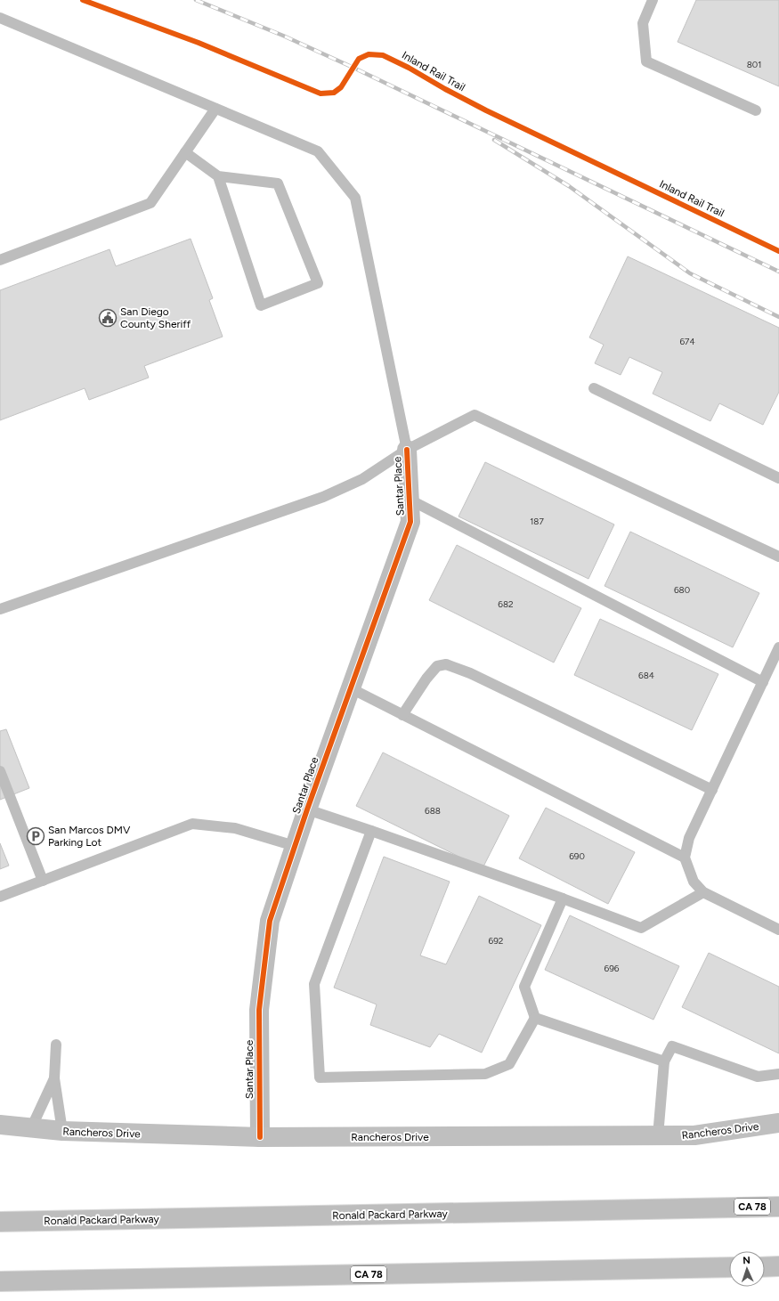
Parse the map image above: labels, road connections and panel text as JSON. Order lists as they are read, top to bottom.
{
  "streets": {
    "main road": [
      "Santar Place",
      "Rancheros Drive",
      "CA 78",
      "Ronald Packard Parkway"
    ],
    "cycle path": ["Inland Rail Trail"]
  },
  "crossings": [
    ["Santar Place", "Rancheros Drive"]
  ],
  "places": {
    "public building": ["San Diego County Sheriff"],
    "parking": ["San Marcos DMV Parking Lot"]
  },
  "house_numbers": [
    "801",
    "674",
    "187",
    "680",
    "682",
    "684",
    "688",
    "690",
    "692",
    "696"
  ],
  "north": "top"
}
